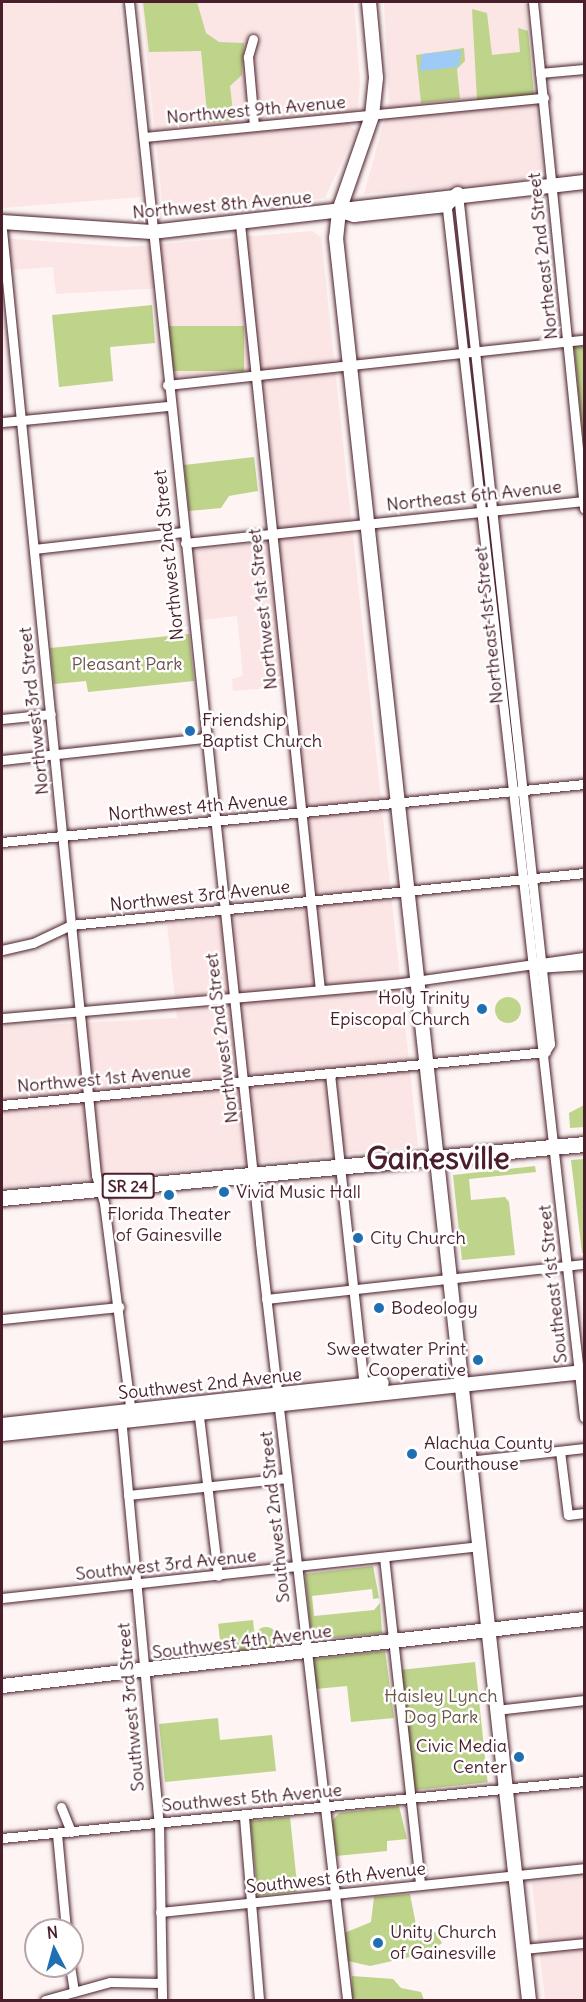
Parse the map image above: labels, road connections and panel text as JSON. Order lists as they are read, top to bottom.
{
  "streets": {
    "main road": [
      "Northwest 8th Avenue",
      "SR 24",
      "Southwest 2nd Avenue",
      "Southwest 4th Avenue"
    ],
    "street": [
      "Northwest 9th Avenue",
      "Northeast 2nd Street",
      "Northeast 6th Avenue",
      "Northwest 2nd Street",
      "Northwest 1st Street",
      "Northeast 1st Street",
      "Northwest 3rd Street",
      "Northwest 4th Avenue",
      "Northwest 3rd Avenue",
      "Northwest 1st Avenue",
      "Southeast 1st Street",
      "Southwest 2nd Street",
      "Southwest 3rd Avenue",
      "Southwest 3rd Street",
      "Southwest 5th Avenue",
      "Southwest 6th Avenue"
    ]
  },
  "crossings": [
    ["Northwest 9th Avenue", "Northeast 2nd Street"],
    ["Northwest 9th Avenue", "Northwest 2nd Street"],
    ["Northwest 8th Avenue", "Northeast 2nd Street"],
    ["Northwest 8th Avenue", "Northwest 2nd Street"],
    ["Northwest 8th Avenue", "Northwest 1st Street"],
    ["Northwest 8th Avenue", "Northeast 1st Street"],
    ["Northeast 2nd Street", "Northeast 6th Avenue"],
    ["Northeast 6th Avenue", "Northwest 2nd Street"],
    ["Northeast 6th Avenue", "Northwest 1st Street"],
    ["Northeast 6th Avenue", "Northeast 1st Street"],
    ["Northwest 2nd Street", "Northwest 4th Avenue"],
    ["Northwest 2nd Street", "Northwest 3rd Avenue"],
    ["Northwest 2nd Street", "Northwest 1st Avenue"],
    ["Northwest 2nd Street", "SR 24"],
    ["Northwest 2nd Street", "Southwest 2nd Street"],
    ["Northwest 1st Street", "Northwest 4th Avenue"],
    ["Northwest 1st Street", "Northwest 3rd Avenue"],
    ["Northeast 1st Street", "Northwest 4th Avenue"],
    ["Northeast 1st Street", "Northwest 3rd Avenue"],
    ["Northeast 1st Street", "Northwest 1st Avenue"],
    ["Northeast 1st Street", "Southeast 1st Street"],
    ["Northwest 3rd Street", "Northwest 4th Avenue"],
    ["Northwest 3rd Street", "Northwest 3rd Avenue"],
    ["Northwest 3rd Street", "Northwest 1st Avenue"],
    ["Northwest 3rd Street", "SR 24"],
    ["Northwest 3rd Street", "Southwest 3rd Street"],
    ["SR 24", "Southwest 2nd Street"],
    ["SR 24", "Southwest 3rd Street"],
    ["Southwest 2nd Avenue", "Southwest 2nd Street"],
    ["Southwest 2nd Avenue", "Southwest 3rd Street"],
    ["Southwest 2nd Street", "Southwest 3rd Avenue"],
    ["Southwest 2nd Street", "Southwest 4th Avenue"],
    ["Southwest 2nd Street", "Southwest 5th Avenue"],
    ["Southwest 2nd Street", "Southwest 6th Avenue"],
    ["Southwest 3rd Avenue", "Southwest 3rd Street"],
    ["Southwest 4th Avenue", "Southwest 3rd Street"],
    ["Southwest 3rd Street", "Southwest 5th Avenue"],
    ["Southwest 3rd Street", "Southwest 6th Avenue"]
  ],
  "districts": ["Gainesville"],
  "parks": ["Pleasant Park", "Haisley Lynch Dog Park"],
  "places": [
    "Friendship Baptist Church",
    "Holy Trinity Episcopal Church",
    "Vivid Music Hall",
    "Florida Theater of Gainesville",
    "City Church",
    "Bodeology",
    "Sweetwater Print Cooperative",
    "Alachua County Courthouse",
    "Civic Media Center",
    "Unity Church of Gainesville"
  ],
  "north": "top"
}
